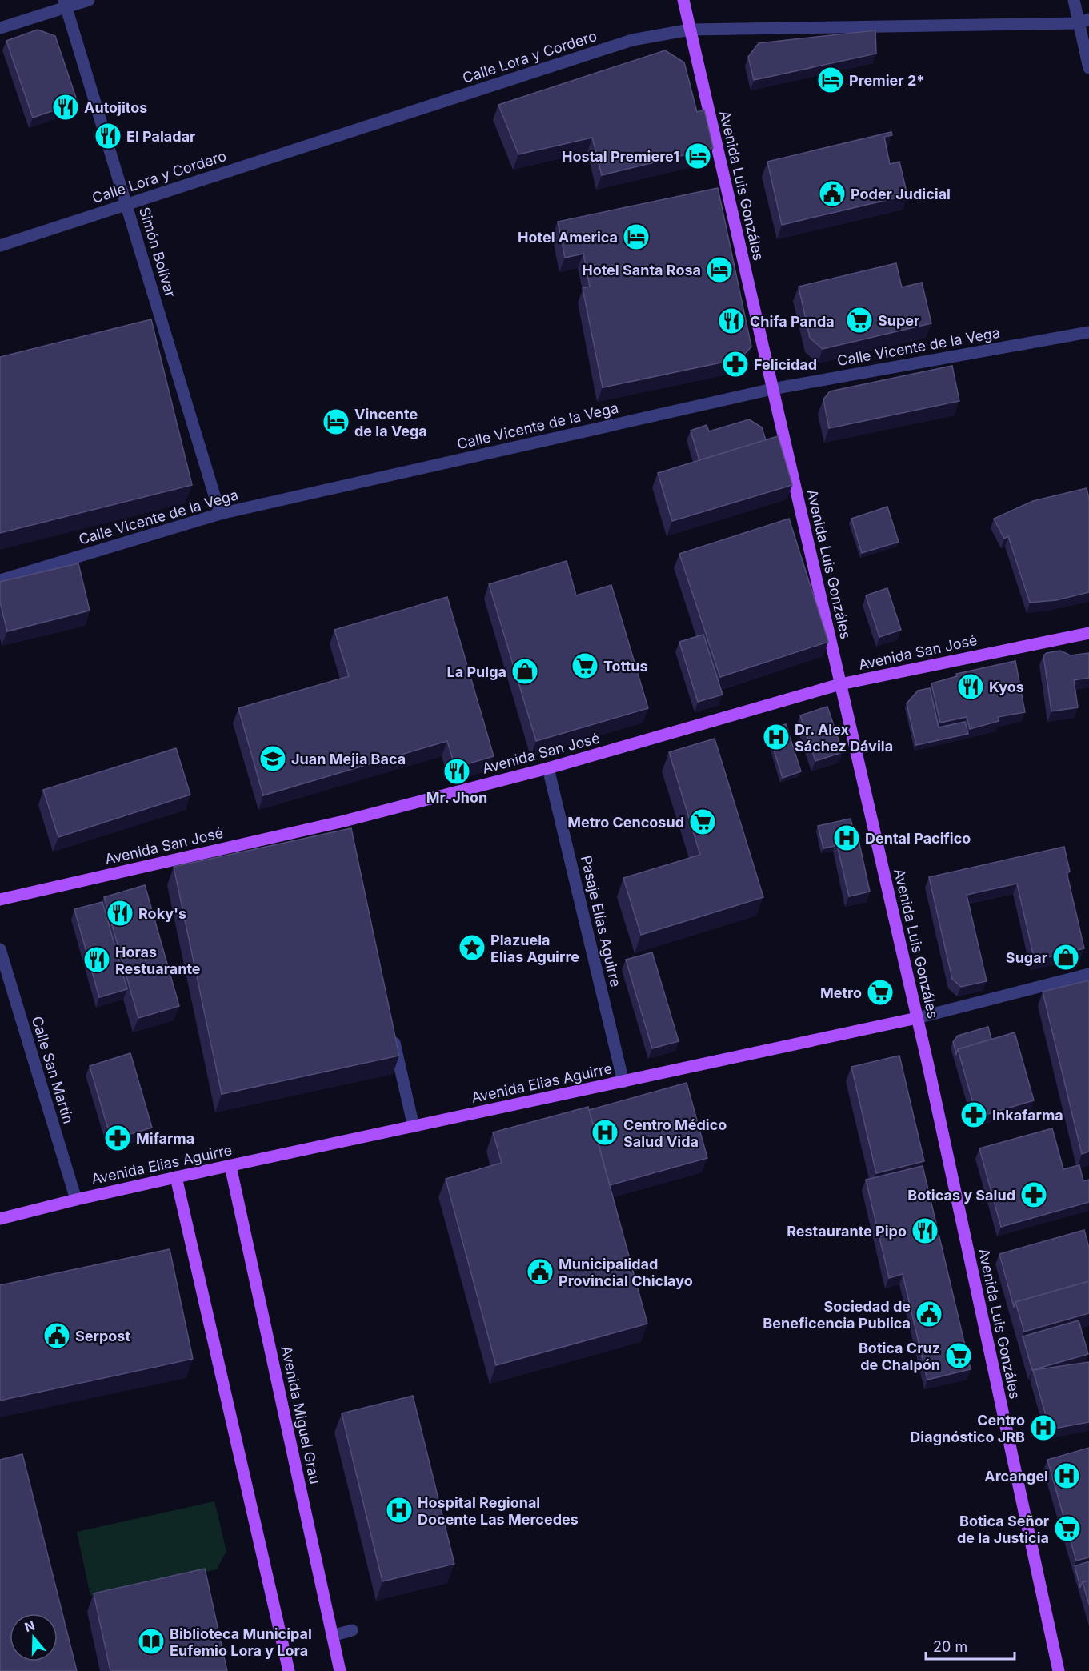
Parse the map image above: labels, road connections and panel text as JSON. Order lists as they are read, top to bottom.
{
  "streets": {
    "main road": [
      "Avenida Luis Gonzáles",
      "Avenida San José",
      "Avenida Elias Aguirre",
      "Avenida Miguel Grau"
    ],
    "street": [
      "Calle Lora y Cordero",
      "Simón Bolívar",
      "Calle Vicente de la Vega",
      "Pasaje Elías Aguirre",
      "Calle San Martín"
    ]
  },
  "crossings": [
    ["Calle Lora y Cordero", "Avenida Luis Gonzáles"],
    ["Calle Lora y Cordero", "Simón Bolívar"],
    ["Avenida Luis Gonzáles", "Calle Vicente de la Vega"],
    ["Avenida Luis Gonzáles", "Avenida San José"],
    ["Avenida Luis Gonzáles", "Avenida Elias Aguirre"],
    ["Simón Bolívar", "Calle Vicente de la Vega"],
    ["Avenida San José", "Pasaje Elías Aguirre"],
    ["Pasaje Elías Aguirre", "Avenida Elias Aguirre"],
    ["Calle San Martín", "Avenida Elias Aguirre"],
    ["Avenida Elias Aguirre", "Avenida Miguel Grau"]
  ],
  "places": {
    "hotel": [
      "Premier 2*",
      "Hostal Premiere1",
      "Hotel America",
      "Hotel Santa Rosa",
      "Vincente de la Vega"
    ],
    "restaurant": [
      "Autojitos",
      "El Paladar",
      "Chifa Panda",
      "Kyos",
      "Mr. Jhon",
      "Roky's",
      "Horas Restuarante",
      "Restaurante Pipo"
    ],
    "public building": [
      "Poder Judicial",
      "Municipalidad Provincial Chiclayo",
      "Sociedad de Beneficencia Publica",
      "Serpost"
    ],
    "supermarket": [
      "Super",
      "Tottus",
      "Metro Cencosud",
      "Metro",
      "Botica Cruz de Chalpón",
      "Botica Señor de la Justicia"
    ],
    "pharmacy": [
      "Felicidad",
      "Inkafarma",
      "Mifarma",
      "Boticas y Salud"
    ],
    "shop": ["La Pulga", "Sugar"],
    "hospital": [
      "Dr. Alex Sáchez Dávila",
      "Dental Pacifico",
      "Centro Médico Salud Vida",
      "Centro Diagnóstico JRB",
      "Arcangel",
      "Hospital Regional Docente Las Mercedes"
    ],
    "school or university": ["Juan Mejia Baca"],
    "place": ["Plazuela Elias Aguirre"],
    "library": ["Biblioteca Municipal Eufemio Lora y Lora"]
  },
  "scale_bar": "20 m",
  "north": "top"
}
